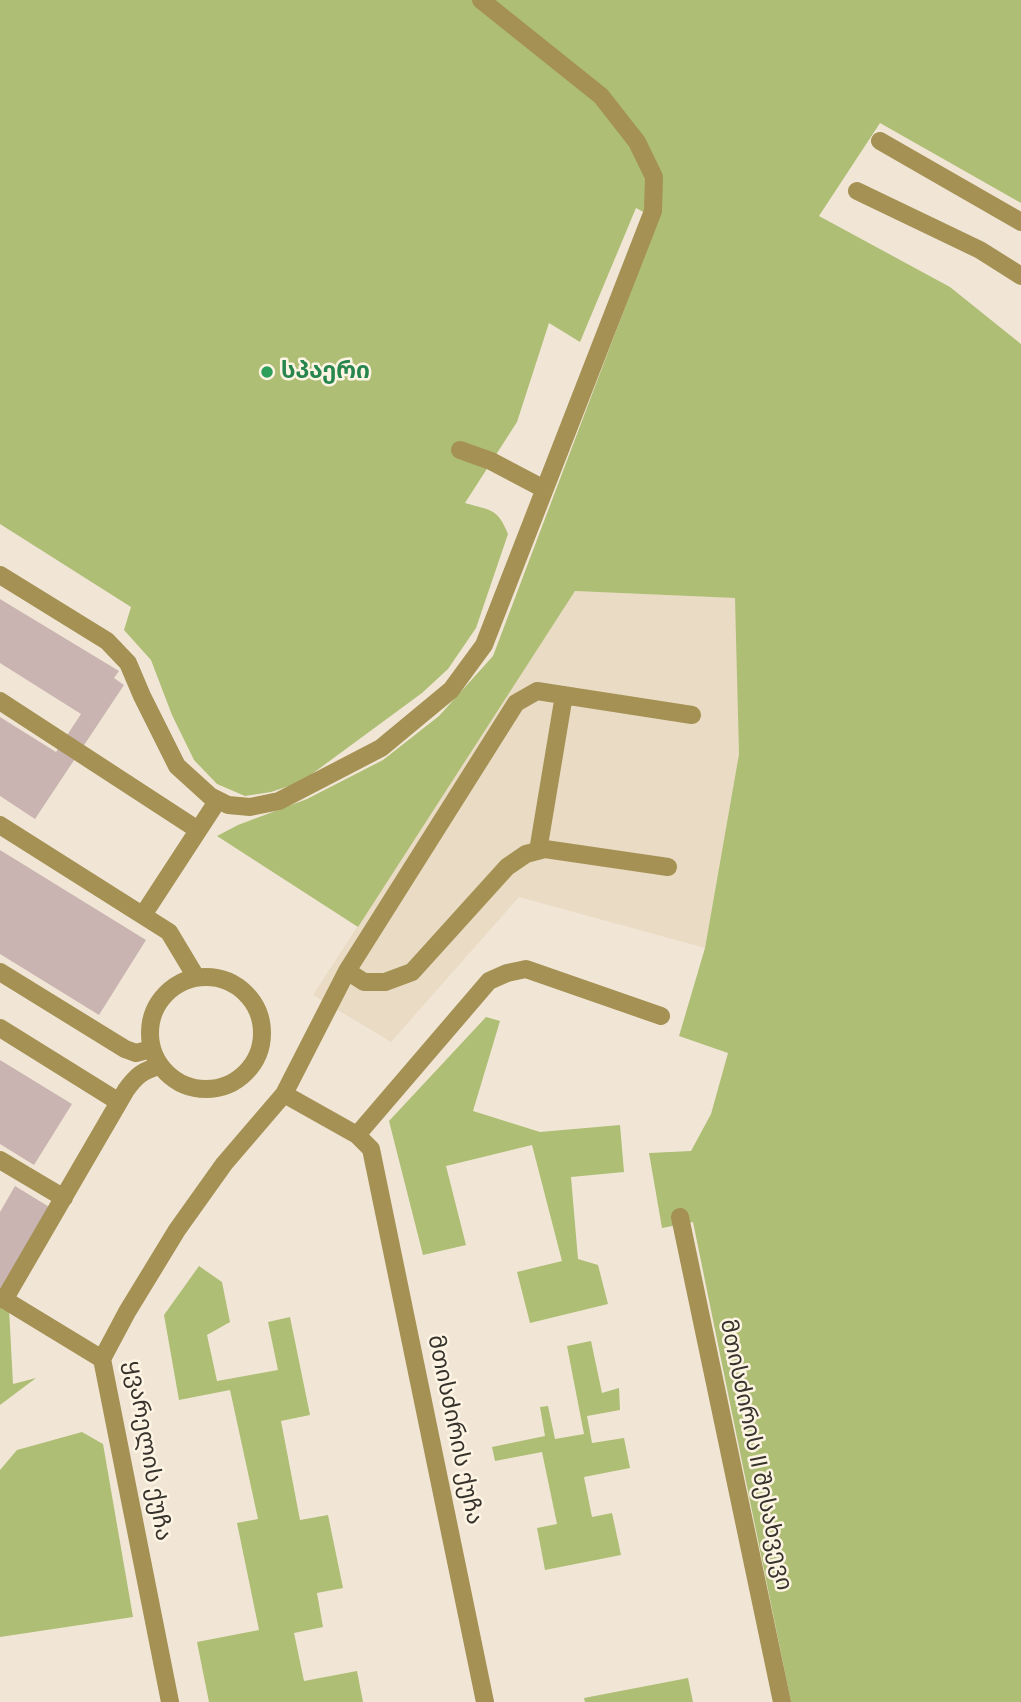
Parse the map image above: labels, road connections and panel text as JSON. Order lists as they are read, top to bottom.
{
  "streets": {
    "street": ["მთისძირის ქუჩა", "ყვარელის ქუჩა", "მთისძირის II შესახვევი"]
  },
  "places": ["სპაერი"]
}
